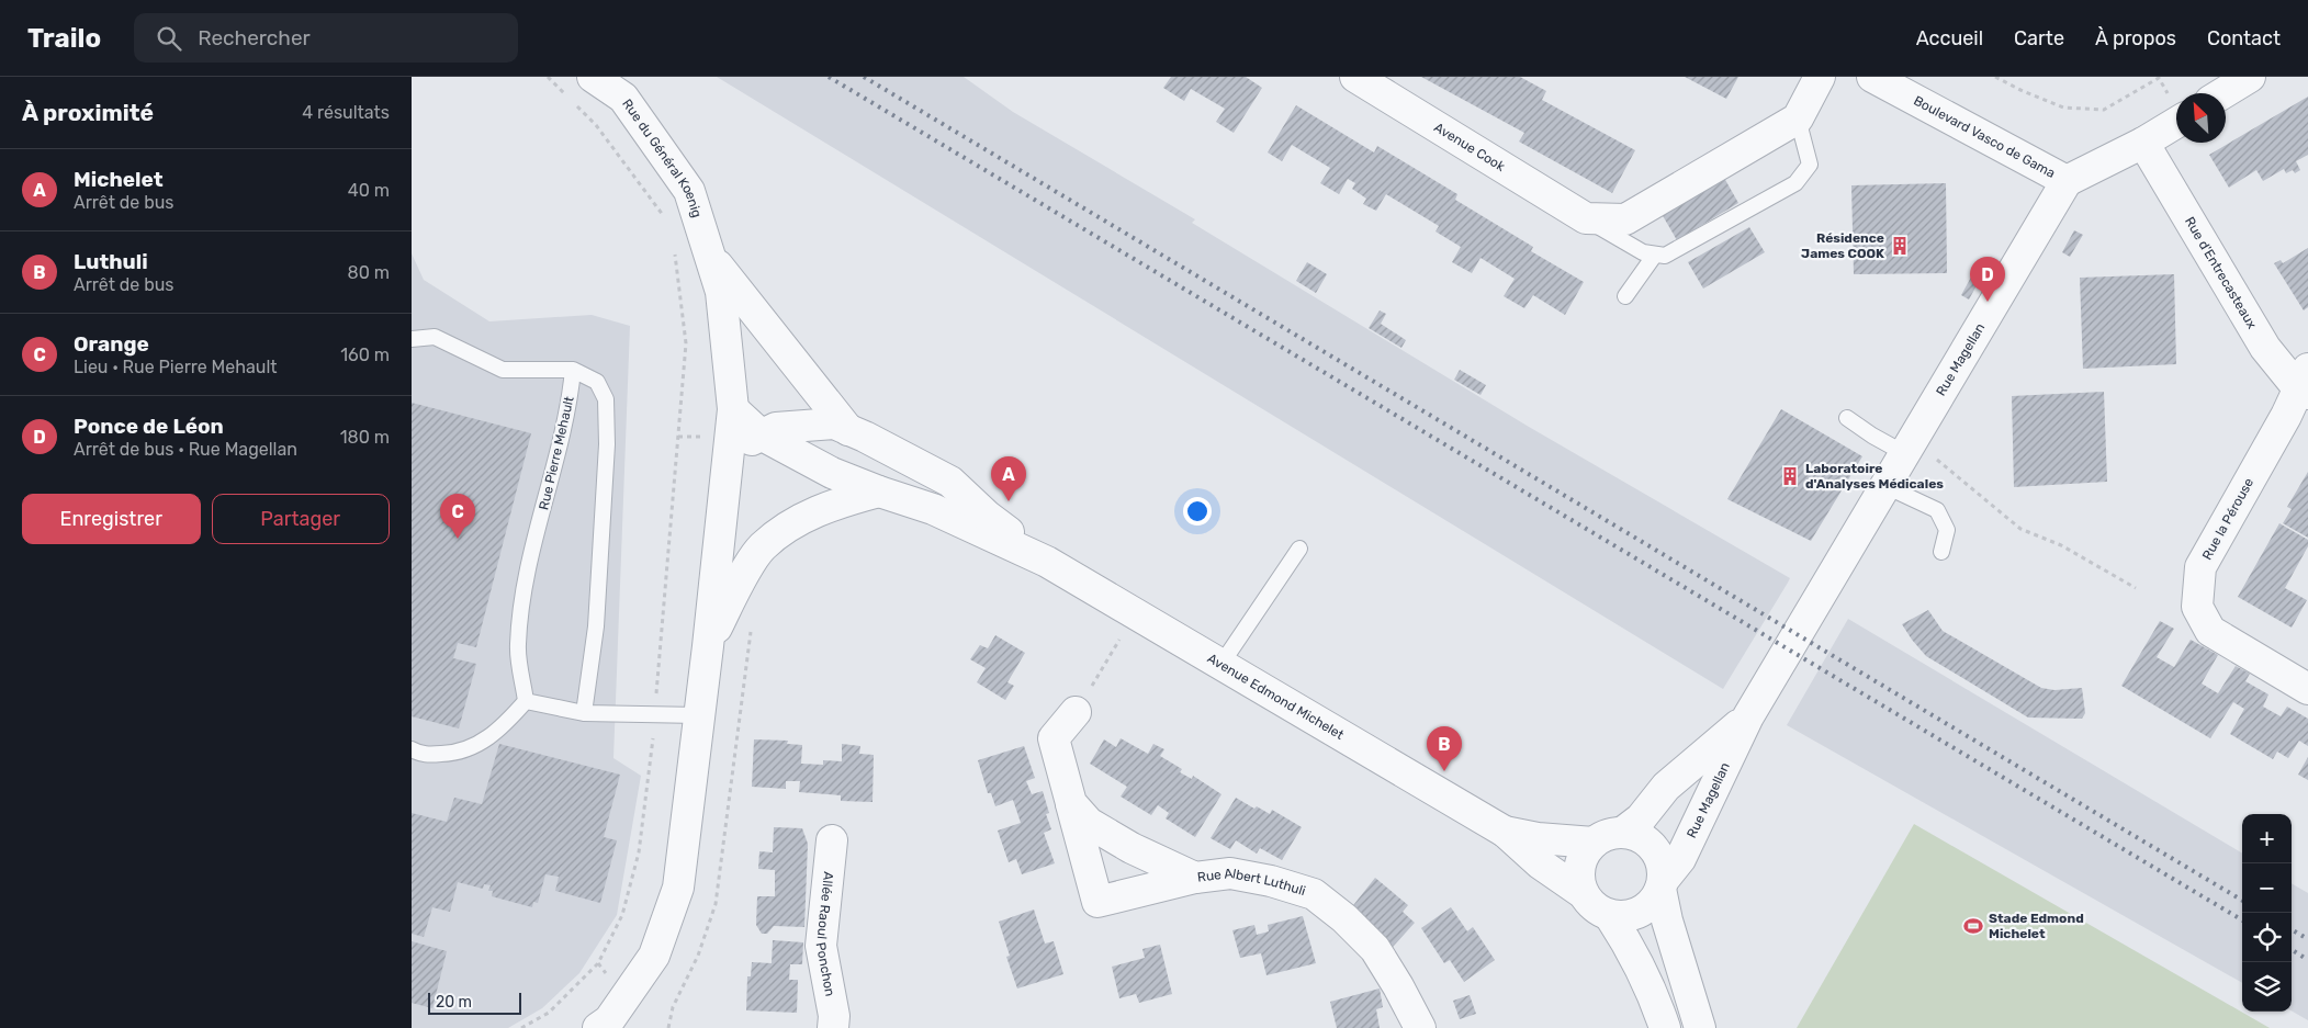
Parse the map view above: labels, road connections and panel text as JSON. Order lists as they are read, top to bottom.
{
  "streets": {
    "street": [
      "Boulevard Vasco de Gama",
      "Avenue Cook",
      "Rue du Général Koenig",
      "Rue d'Entrecasteaux",
      "Rue Magellan",
      "Rue la Pérouse",
      "Avenue Edmond Michelet",
      "Rue Albert Luthuli",
      "Allée Raoul Ponchon"
    ],
    "lane": ["Rue Pierre Mehault"]
  },
  "crossings": [
    ["Boulevard Vasco de Gama", "Rue d'Entrecasteaux"],
    ["Boulevard Vasco de Gama", "Rue Magellan"],
    ["Rue d'Entrecasteaux", "Rue la Pérouse"],
    ["Rue Magellan", "Avenue Edmond Michelet"]
  ],
  "places": {
    "building": ["Résidence James COOK", "Laboratoire d'Analyses Médicales"],
    "sports": ["Stade Edmond Michelet"]
  },
  "scale_bar": "20 m",
  "north": "top left",
  "page": {
    "header": "Trailo",
    "search": "Rechercher",
    "nav": [
      "Accueil",
      "Carte",
      "À propos",
      "Contact"
    ],
    "heading": ["À proximité", "4 résultats"],
    "list": [
      {
        "mark": "A",
        "name": "Michelet",
        "note": "Arrêt de bus",
        "value": "40 m"
      },
      {
        "mark": "B",
        "name": "Luthuli",
        "note": "Arrêt de bus",
        "value": "80 m"
      },
      {
        "mark": "C",
        "name": "Orange",
        "note": "Lieu · Rue Pierre Mehault",
        "value": "160 m"
      },
      {
        "mark": "D",
        "name": "Ponce de Léon",
        "note": "Arrêt de bus · Rue Magellan",
        "value": "180 m"
      }
    ],
    "pins": [
      "D",
      "A",
      "C",
      "B"
    ],
    "buttons": ["Enregistrer", "Partager"],
    "map_buttons": ["+", "−"],
    "scale": "20 m"
  }
}
